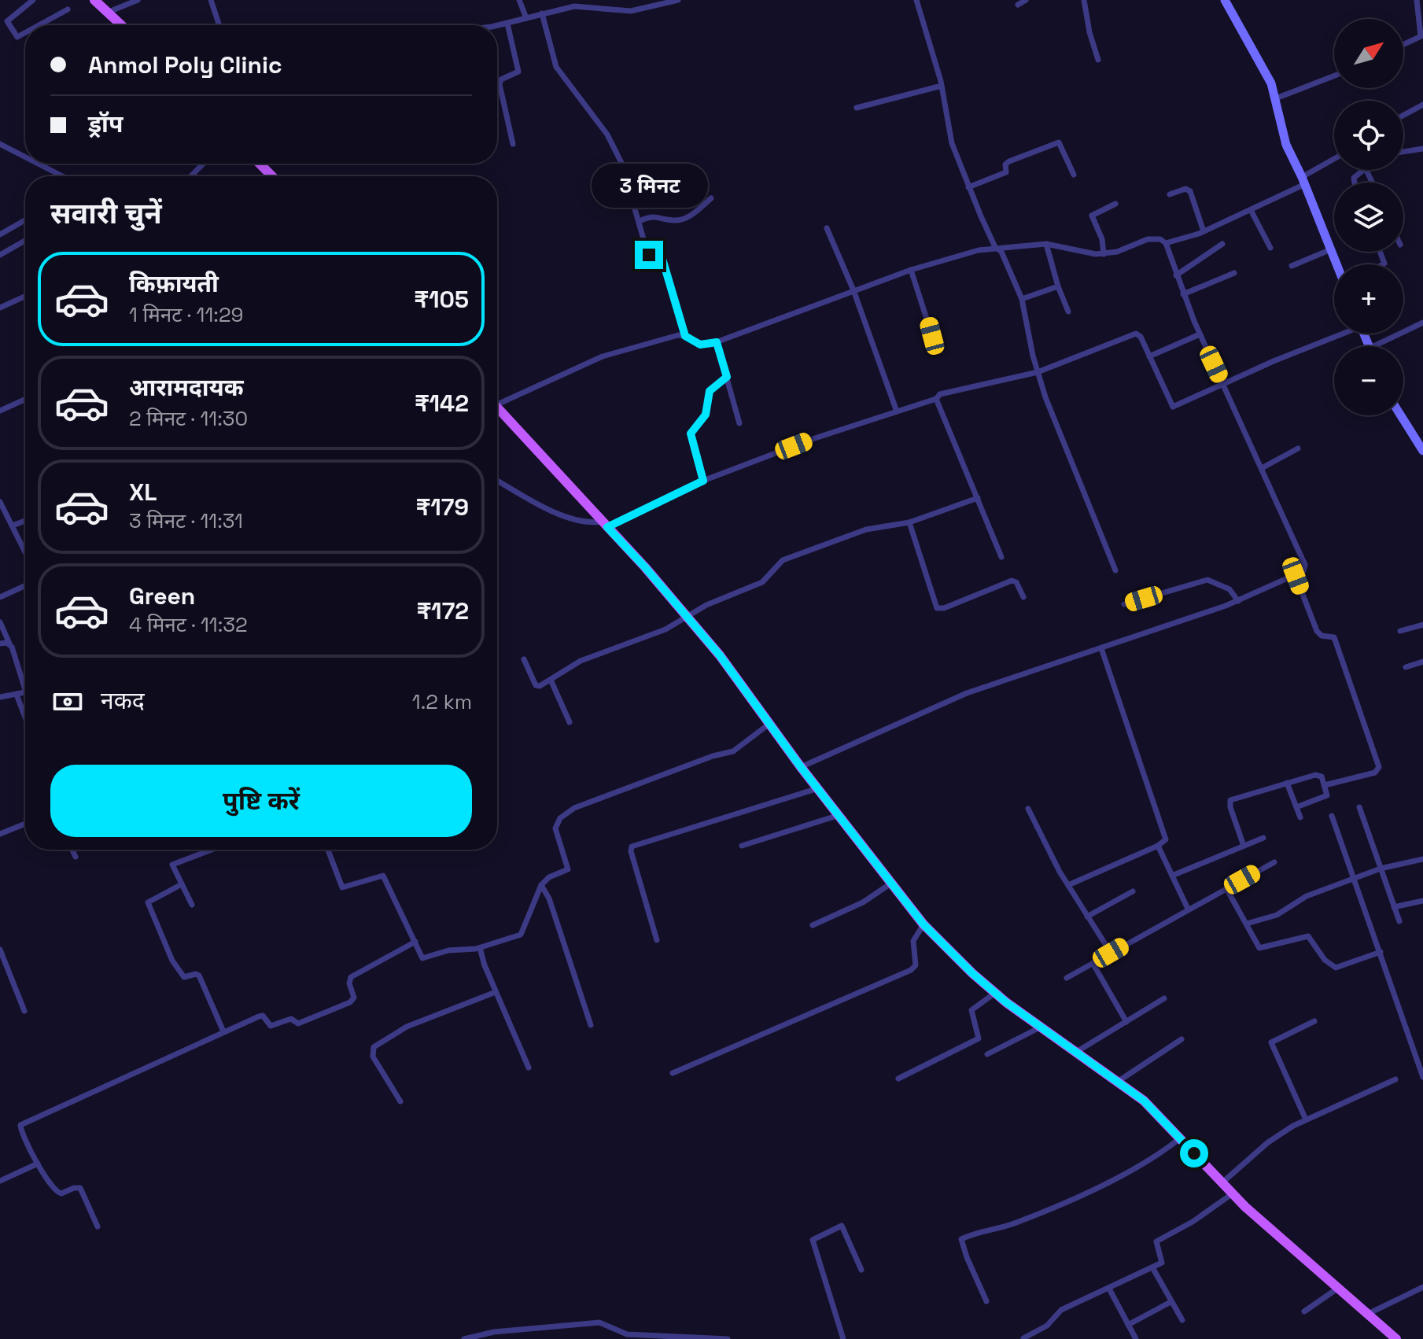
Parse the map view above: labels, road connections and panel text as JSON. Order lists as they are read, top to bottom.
{
  "north": "top right",
  "page": {
    "map_buttons": ["+", "−"],
    "banner": ["Anmol Poly Clinic", "ड्रॉप"],
    "bubble": "3 मिनट",
    "heading": "सवारी चुनें",
    "list": [
      {
        "name": "किफ़ायती",
        "note": "1 मिनट · 11:29",
        "value": "₹105"
      },
      {
        "name": "आरामदायक",
        "note": "2 मिनट · 11:30",
        "value": "₹142"
      },
      {
        "name": "XL",
        "note": "3 मिनट · 11:31",
        "value": "₹179"
      },
      {
        "name": "Green",
        "note": "4 मिनट · 11:32",
        "value": "₹172"
      }
    ],
    "pay": ["नकद", "1.2 km"],
    "buttons": "पुष्टि करें"
  }
}
